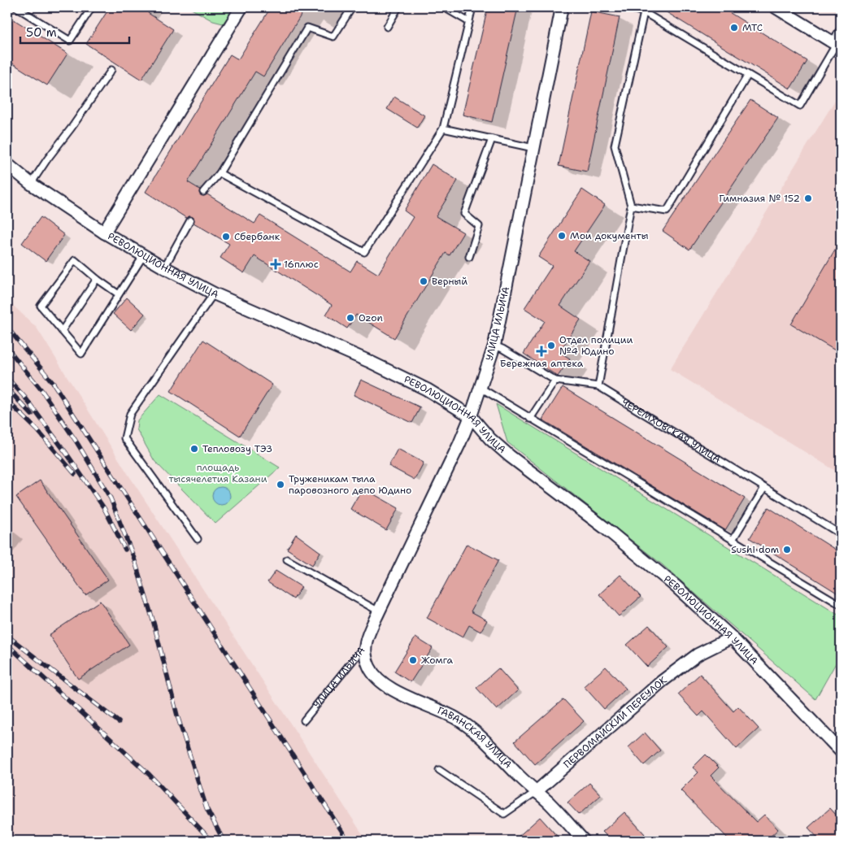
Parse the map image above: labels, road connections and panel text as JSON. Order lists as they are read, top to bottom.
{
  "streets": {
    "street": [
      "РЕВОЛЮЦИОННАЯ УЛИЦА",
      "УЛИЦА ИЛЬИЧА",
      "ПЕРВОМАЙСКИЙ ПЕРЕУЛОК",
      "ГАВАНСКАЯ УЛИЦА"
    ],
    "lane": ["ЧЕРЕМХОВСКАЯ УЛИЦА"]
  },
  "crossings": [
    ["РЕВОЛЮЦИОННАЯ УЛИЦА", "УЛИЦА ИЛЬИЧА"],
    ["РЕВОЛЮЦИОННАЯ УЛИЦА", "ПЕРВОМАЙСКИЙ ПЕРЕУЛОК"],
    ["УЛИЦА ИЛЬИЧА", "ЧЕРЕМХОВСКАЯ УЛИЦА"],
    ["УЛИЦА ИЛЬИЧА", "ГАВАНСКАЯ УЛИЦА"],
    ["ПЕРВОМАЙСКИЙ ПЕРЕУЛОК", "ГАВАНСКАЯ УЛИЦА"]
  ],
  "parks": ["площадь тысячелетия Казани"],
  "places": {
    "other": [
      "МТС",
      "Гимназия № 152",
      "Мои документы",
      "Сбербанк",
      "Верный",
      "Ozon",
      "Отдел полиции №4 Юдино",
      "Тепловозу ТЭ3",
      "Труженикам тыла паровозного депо Юдино",
      "Sushi dom",
      "Жомга"
    ],
    "health": ["16плюс", "Бережная аптека"]
  },
  "scale_bar": "50 m"
}
